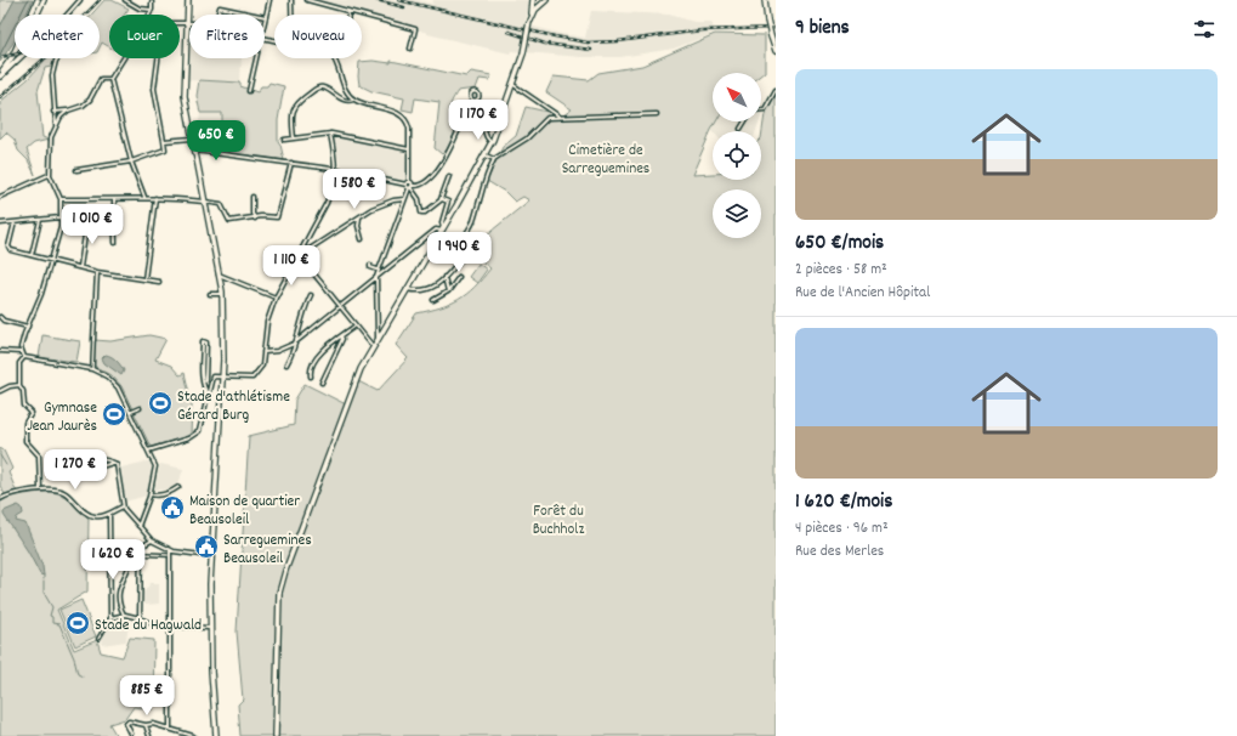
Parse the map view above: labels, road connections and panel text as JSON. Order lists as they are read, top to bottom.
{
  "parks": ["Cimetière de Sarreguemines", "Forêt du Buchholz"],
  "places": {
    "sports": ["Stade d'athlétisme Gérard Burg", "Gymnase Jean Jaurès", "Stade du Hagwald"],
    "public building": ["Maison de quartier Beausoleil", "Sarreguemines Beausoleil"]
  },
  "north": "top left",
  "page": {
    "heading": "9 biens",
    "chip": [
      "Acheter",
      "Louer",
      "Filtres",
      "Nouveau"
    ],
    "list": [
      {
        "name": "650 €/mois",
        "note": "2 pièces · 58 m² · Rue de l'Ancien Hôpital"
      },
      {
        "name": "1 620 €/mois",
        "note": "4 pièces · 96 m² · Rue des Merles"
      }
    ],
    "price": [
      "1 170 €",
      "650 €",
      "1 580 €",
      "1 010 €",
      "1 940 €",
      "1 110 €",
      "1 270 €",
      "1 620 €",
      "885 €"
    ]
  }
}
